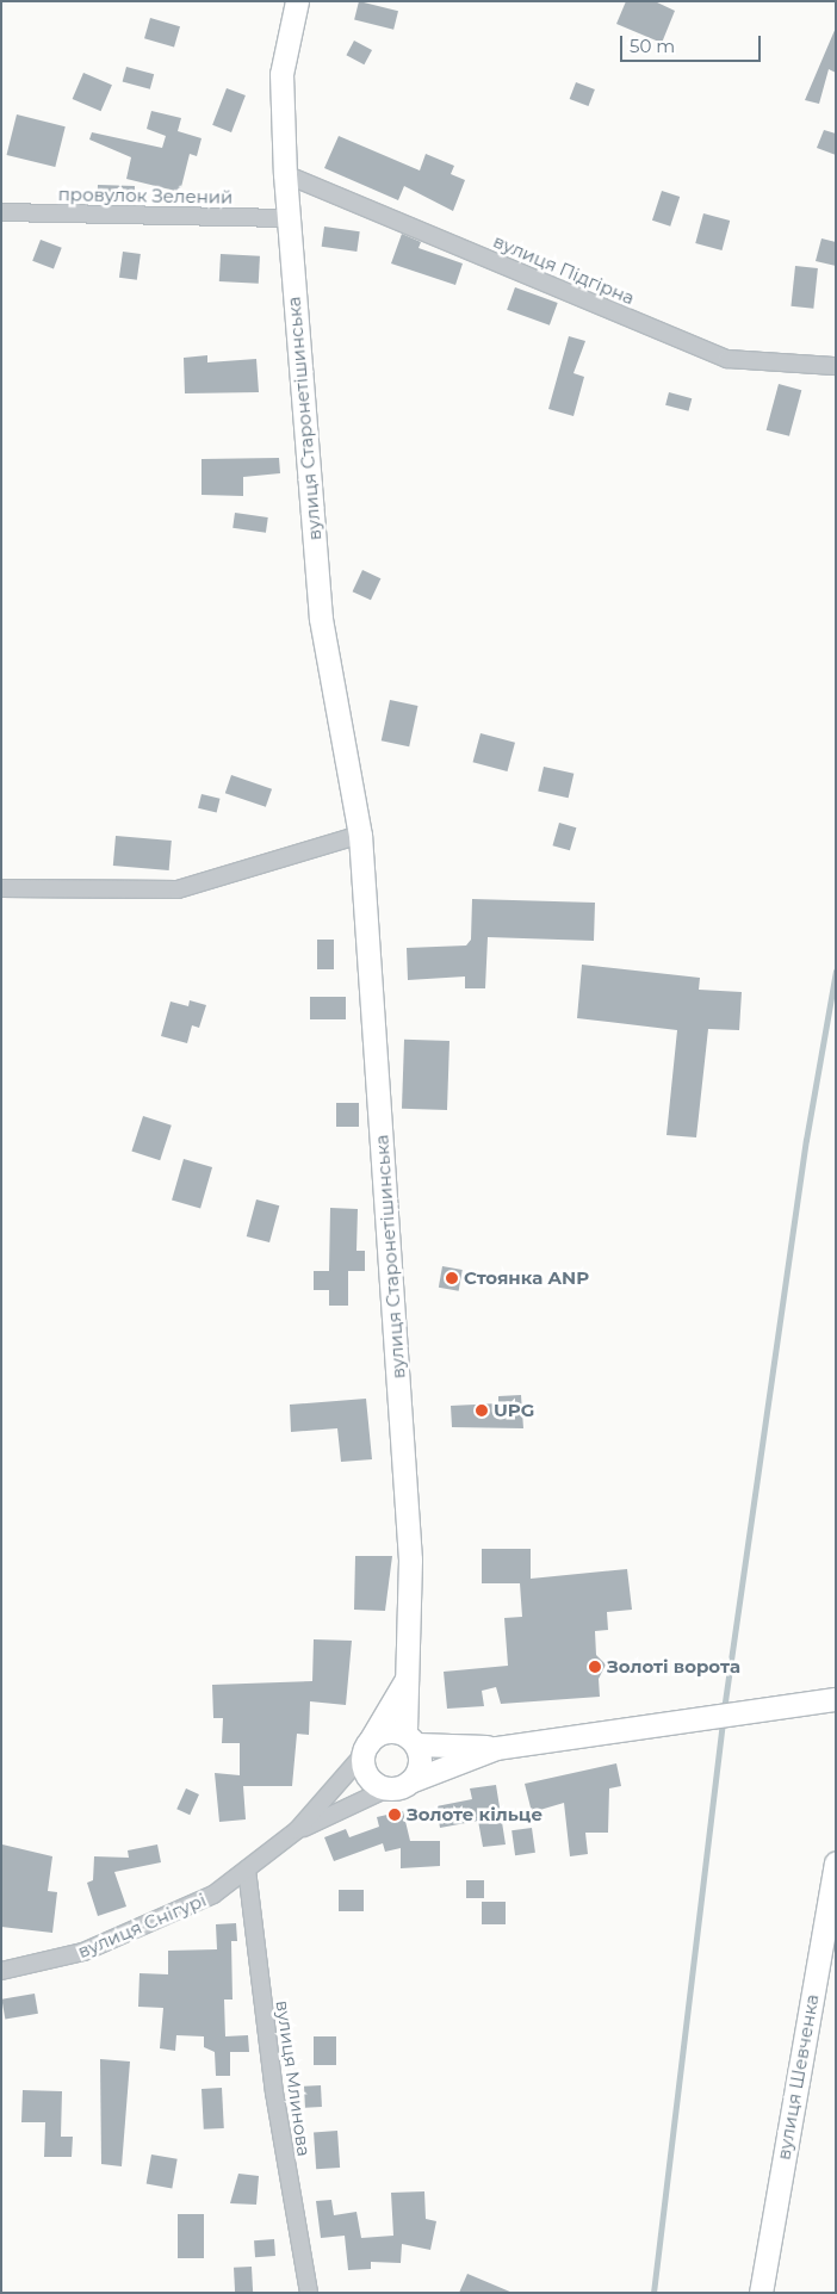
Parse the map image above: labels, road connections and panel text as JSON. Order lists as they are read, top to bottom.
{
  "streets": {
    "main road": ["вулиця Старонетішинська", "вулиця Шевченка"],
    "street": [
      "провулок Зелений",
      "вулиця Підгірна",
      "вулиця Снігурі",
      "вулиця Млинова"
    ]
  },
  "crossings": [
    ["провулок Зелений", "вулиця Старонетішинська"],
    ["вулиця Підгірна", "вулиця Старонетішинська"],
    ["вулиця Старонетішинська", "вулиця Снігурі"],
    ["вулиця Снігурі", "вулиця Млинова"]
  ],
  "places": [
    "Стоянка ANP",
    "UPG",
    "Золоті ворота",
    "Золоте кільце"
  ],
  "scale_bar": "50 m"
}
